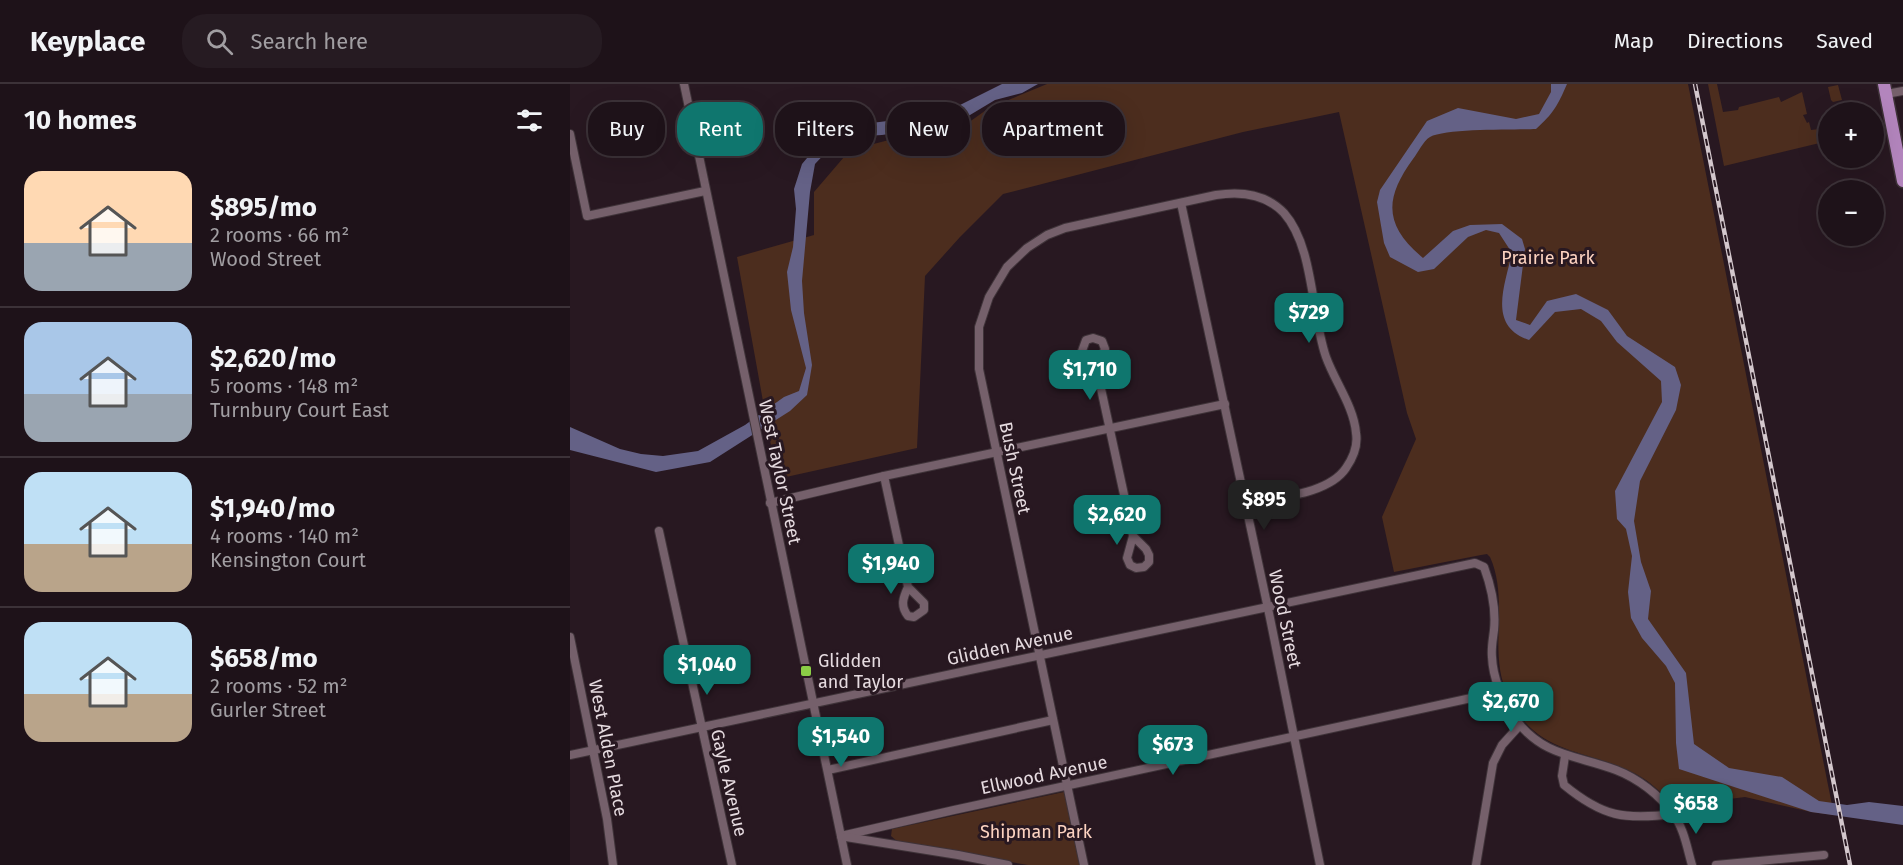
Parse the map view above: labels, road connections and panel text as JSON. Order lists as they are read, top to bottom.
{
  "streets": {
    "street": [
      "Bush Street",
      "West Taylor Street",
      "Wood Street",
      "Glidden Avenue",
      "West Alden Place",
      "Ellwood Avenue",
      "Gayle Avenue"
    ]
  },
  "crossings": [
    ["Bush Street", "Wood Street"],
    ["Bush Street", "Glidden Avenue"],
    ["Bush Street", "Ellwood Avenue"],
    ["West Taylor Street", "Glidden Avenue"],
    ["West Taylor Street", "Ellwood Avenue"],
    ["Wood Street", "Glidden Avenue"],
    ["Wood Street", "Ellwood Avenue"],
    ["Glidden Avenue", "West Alden Place"],
    ["Glidden Avenue", "Ellwood Avenue"],
    ["Glidden Avenue", "Gayle Avenue"]
  ],
  "parks": ["Prairie Park", "Shipman Park"],
  "places": {
    "transit": ["Glidden and Taylor"]
  },
  "page": {
    "header": "Keyplace",
    "search": "Search here",
    "nav": ["Map", "Directions", "Saved"],
    "heading": "10 homes",
    "map_buttons": ["+", "−"],
    "chip": [
      "Buy",
      "Rent",
      "Filters",
      "New",
      "Apartment"
    ],
    "list": [
      {
        "name": "$895/mo",
        "note": "2 rooms · 66 m² · Wood Street"
      },
      {
        "name": "$2,620/mo",
        "note": "5 rooms · 148 m² · Turnbury Court East"
      },
      {
        "name": "$1,940/mo",
        "note": "4 rooms · 140 m² · Kensington Court"
      },
      {
        "name": "$658/mo",
        "note": "2 rooms · 52 m² · Gurler Street"
      }
    ],
    "price": [
      "$729",
      "$1,710",
      "$895",
      "$2,620",
      "$1,940",
      "$1,040",
      "$2,670",
      "$1,540",
      "$673",
      "$658"
    ]
  }
}
